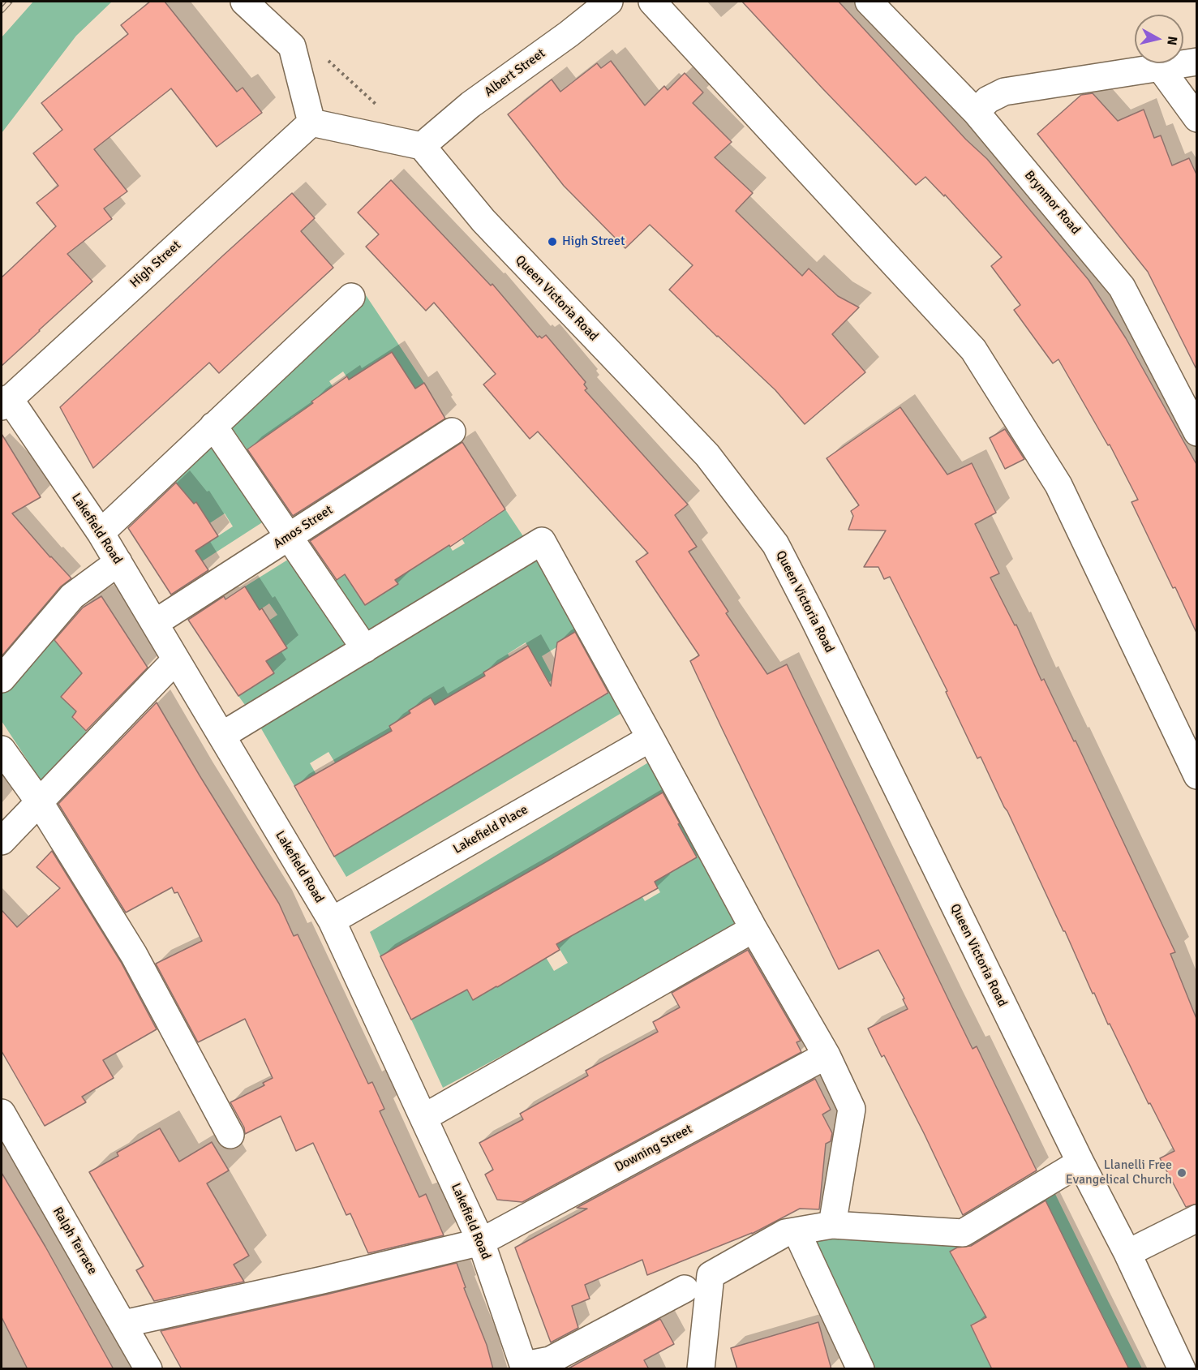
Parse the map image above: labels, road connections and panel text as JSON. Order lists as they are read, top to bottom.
{
  "streets": {
    "street": [
      "Albert Street",
      "Brynmor Road",
      "High Street",
      "Queen Victoria Road",
      "Amos Street",
      "Lakefield Road",
      "Lakefield Place",
      "Downing Street",
      "Ralph Terrace"
    ]
  },
  "crossings": [
    ["Albert Street", "Queen Victoria Road"],
    ["High Street", "Lakefield Road"],
    ["Amos Street", "Lakefield Road"],
    ["Lakefield Road", "Lakefield Place"],
    ["Lakefield Road", "Downing Street"],
    ["Downing Street", "Ralph Terrace"]
  ],
  "places": ["High Street", "Llanelli Free Evangelical Church"],
  "north": "right"
}
